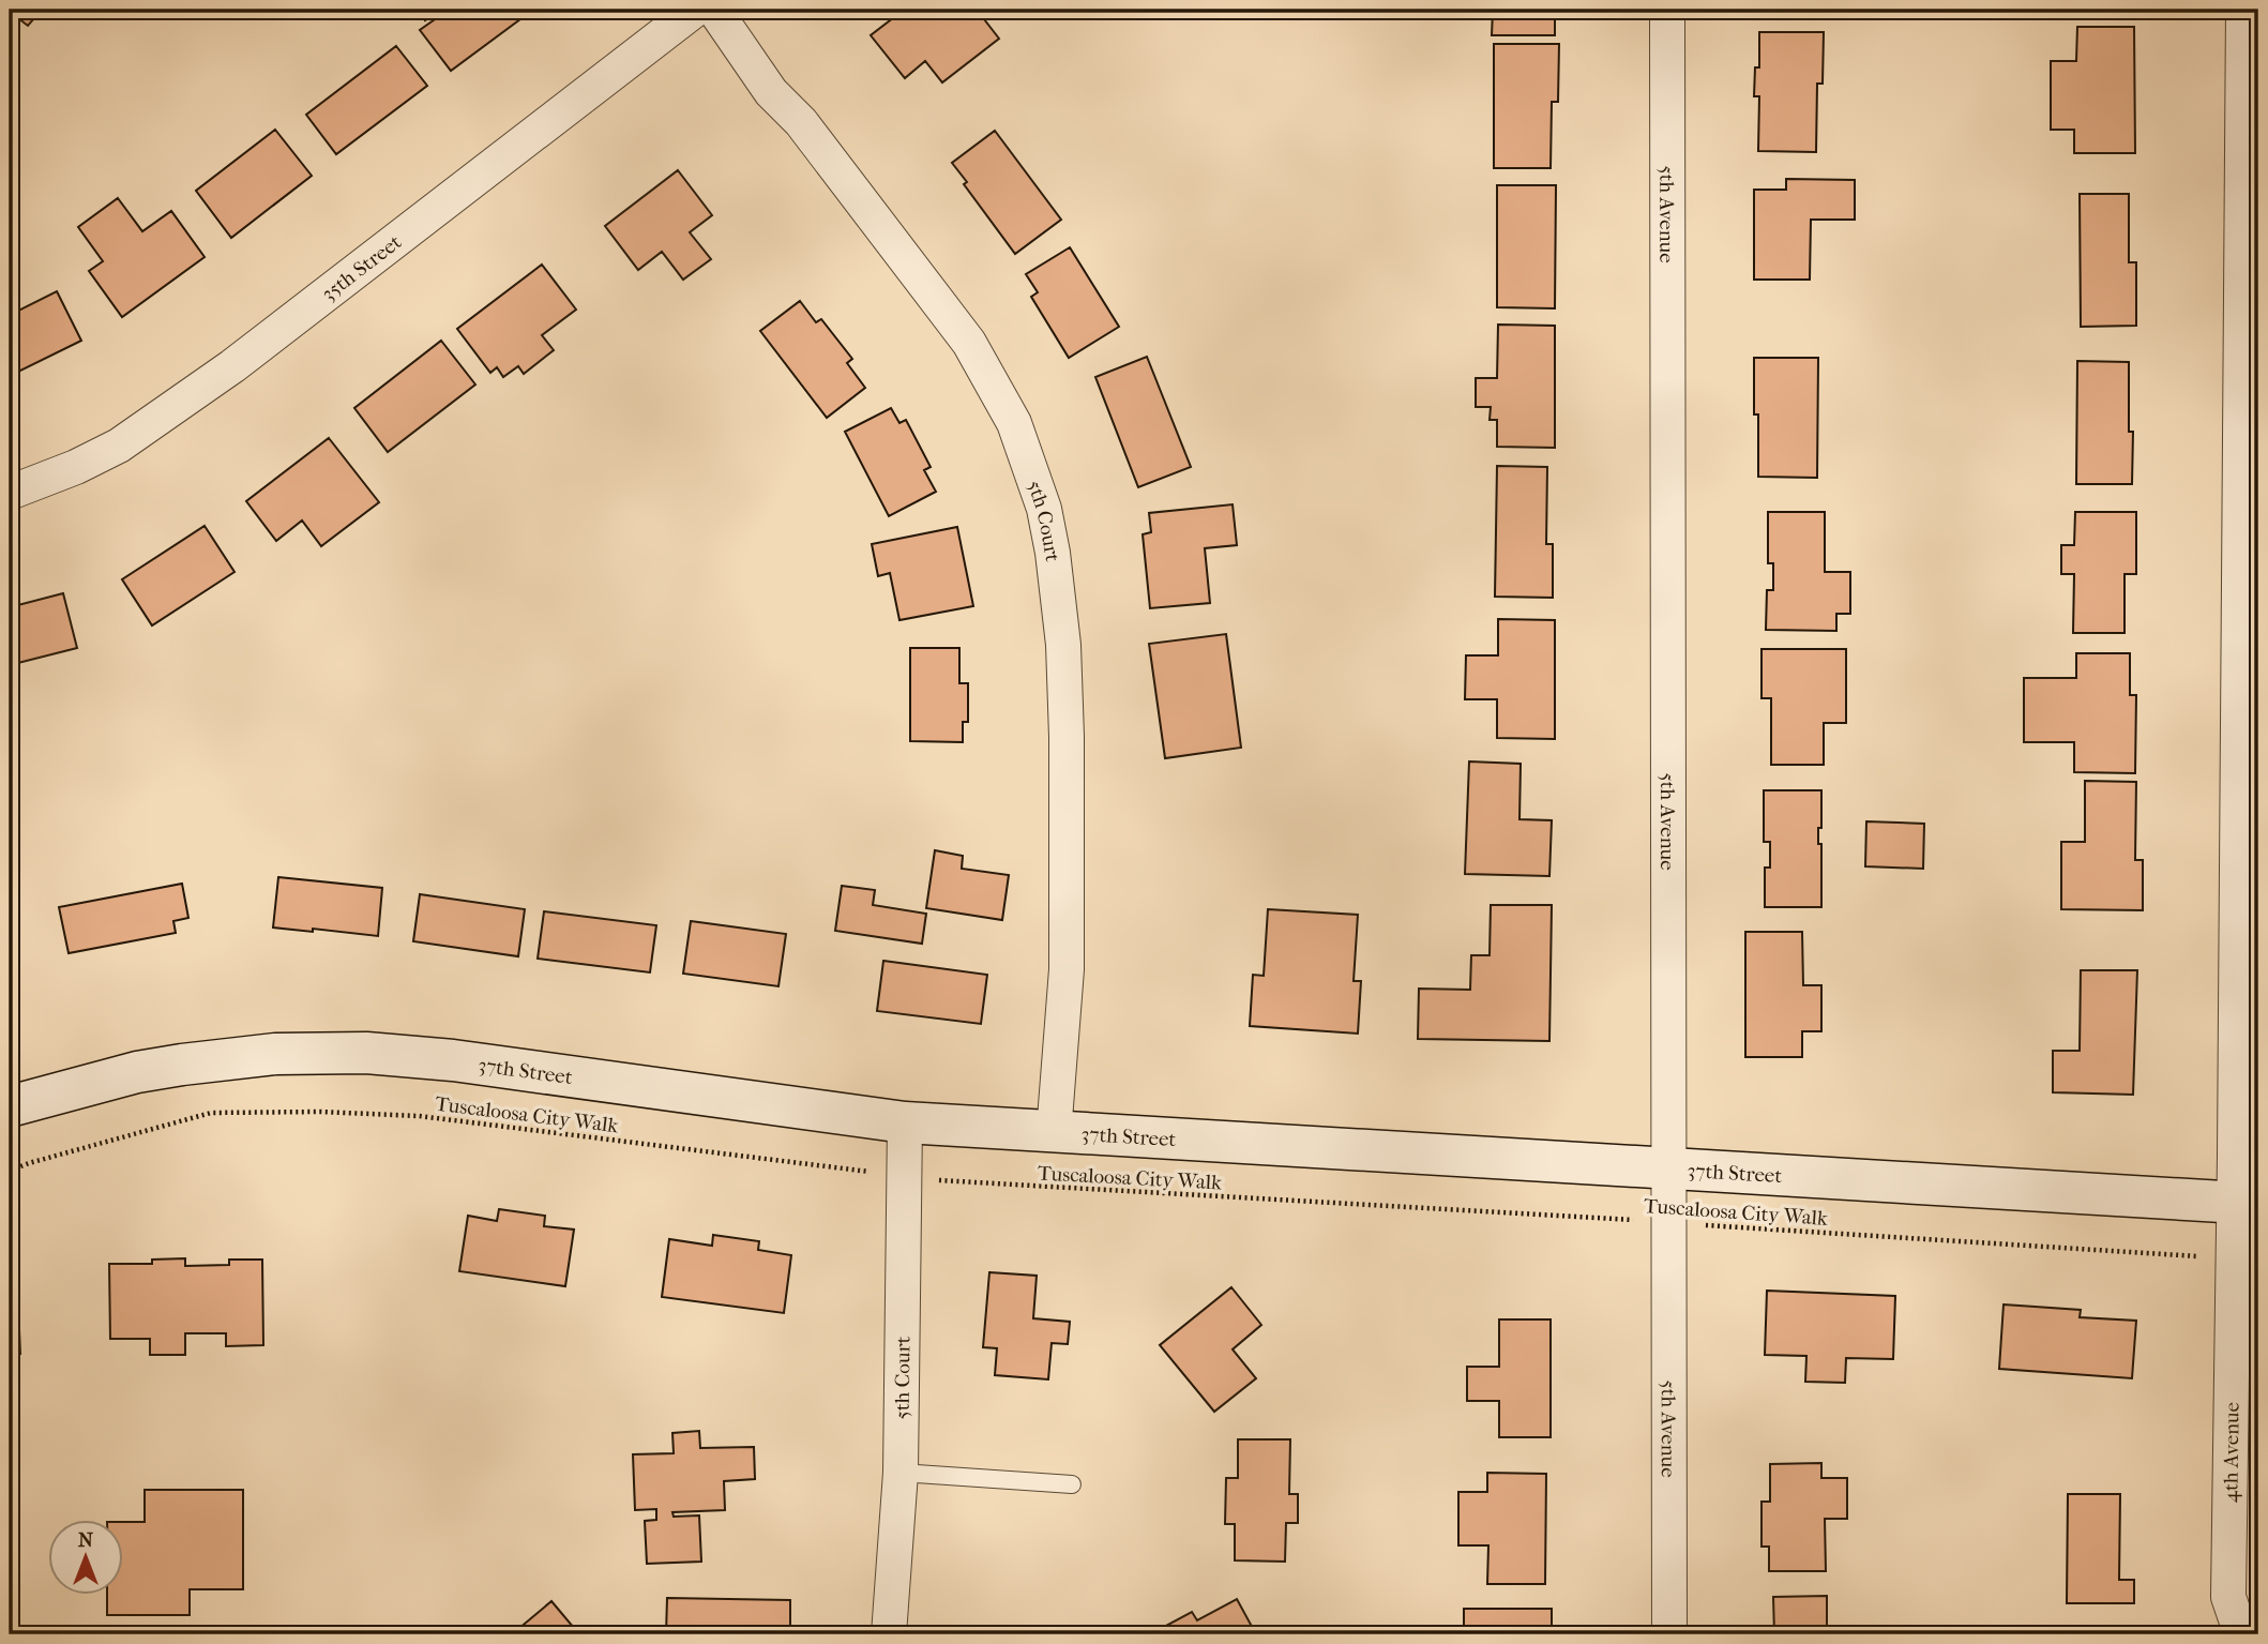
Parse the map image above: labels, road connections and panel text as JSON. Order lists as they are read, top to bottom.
{
  "streets": {
    "street": [
      "5th Avenue",
      "35th Street",
      "5th Court",
      "37th Street",
      "4th Avenue"
    ],
    "path": ["Tuscaloosa City Walk"]
  },
  "crossings": [
    ["5th Avenue", "37th Street"],
    ["5th Avenue", "Tuscaloosa City Walk"],
    ["5th Court", "37th Street"],
    ["5th Court", "Tuscaloosa City Walk"],
    ["37th Street", "4th Avenue"],
    ["Tuscaloosa City Walk", "4th Avenue"]
  ],
  "north": "top"
}
